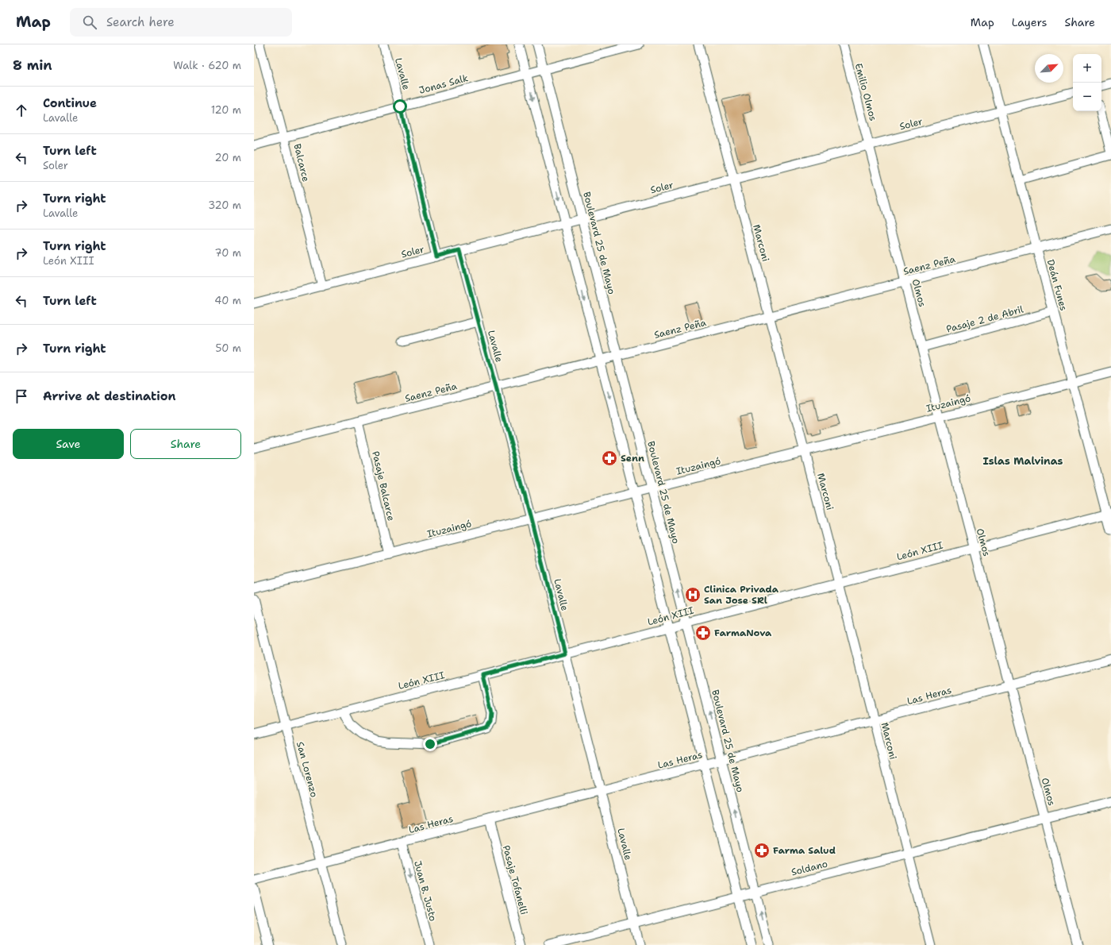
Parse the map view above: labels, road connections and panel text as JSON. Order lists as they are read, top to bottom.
{
  "streets": {
    "street": [
      "Lavalle",
      "Jonas Salk",
      "Emilio Olmos",
      "Soler",
      "Balcarce",
      "Boulevard 25 de Mayo",
      "Marconi",
      "Saenz Peña",
      "Deán Funes",
      "Olmos",
      "Pasaje 2 de Abril",
      "Ituzaingó",
      "Pasaje Balcarce",
      "León XIII",
      "Las Heras",
      "San Lorenzo",
      "Soldano",
      "Pasaje Tofanelli",
      "Juan B. Justo"
    ]
  },
  "crossings": [
    ["Lavalle", "Jonas Salk"],
    ["Lavalle", "Soler"],
    ["Lavalle", "Saenz Peña"],
    ["Lavalle", "Ituzaingó"],
    ["Lavalle", "León XIII"],
    ["Lavalle", "Las Heras"],
    ["Lavalle", "Soldano"],
    ["Jonas Salk", "Balcarce"],
    ["Jonas Salk", "Boulevard 25 de Mayo"],
    ["Emilio Olmos", "Soler"],
    ["Emilio Olmos", "Olmos"],
    ["Soler", "Balcarce"],
    ["Soler", "Boulevard 25 de Mayo"],
    ["Soler", "Marconi"],
    ["Soler", "Deán Funes"],
    ["Soler", "Olmos"],
    ["Boulevard 25 de Mayo", "Saenz Peña"],
    ["Boulevard 25 de Mayo", "Ituzaingó"],
    ["Boulevard 25 de Mayo", "León XIII"],
    ["Boulevard 25 de Mayo", "Las Heras"],
    ["Boulevard 25 de Mayo", "Soldano"],
    ["Marconi", "Saenz Peña"],
    ["Marconi", "Ituzaingó"],
    ["Marconi", "León XIII"],
    ["Marconi", "Las Heras"],
    ["Marconi", "Soldano"],
    ["Saenz Peña", "Deán Funes"],
    ["Saenz Peña", "Olmos"],
    ["Saenz Peña", "Pasaje Balcarce"],
    ["Deán Funes", "Pasaje 2 de Abril"],
    ["Deán Funes", "Ituzaingó"],
    ["Deán Funes", "León XIII"],
    ["Olmos", "Pasaje 2 de Abril"],
    ["Olmos", "Ituzaingó"],
    ["Olmos", "León XIII"],
    ["Olmos", "Las Heras"],
    ["Olmos", "Soldano"],
    ["Ituzaingó", "Pasaje Balcarce"],
    ["León XIII", "San Lorenzo"],
    ["Las Heras", "San Lorenzo"],
    ["Las Heras", "Pasaje Tofanelli"],
    ["Las Heras", "Juan B. Justo"]
  ],
  "one_way": ["Juan B. Justo"],
  "districts": ["Islas Malvinas"],
  "places": {
    "pharmacy": ["Senn", "FarmaNova", "Farma Salud"],
    "hospital": ["Clinica Privada San Jose SRl"]
  },
  "north": "top right",
  "page": {
    "header": "Map",
    "search": "Search here",
    "nav": ["Map", "Layers", "Share"],
    "heading": ["8 min", "Walk · 620 m"],
    "map_buttons": ["+", "−"],
    "list": [
      ["Continue", "Lavalle", "120 m"],
      ["Turn left", "Soler", "20 m"],
      ["Turn right", "Lavalle", "320 m"],
      ["Turn right", "León XIII", "70 m"],
      ["Turn left", "40 m"],
      ["Turn right", "50 m"],
      "Arrive at destination"
    ],
    "buttons": ["Save", "Share"]
  }
}
